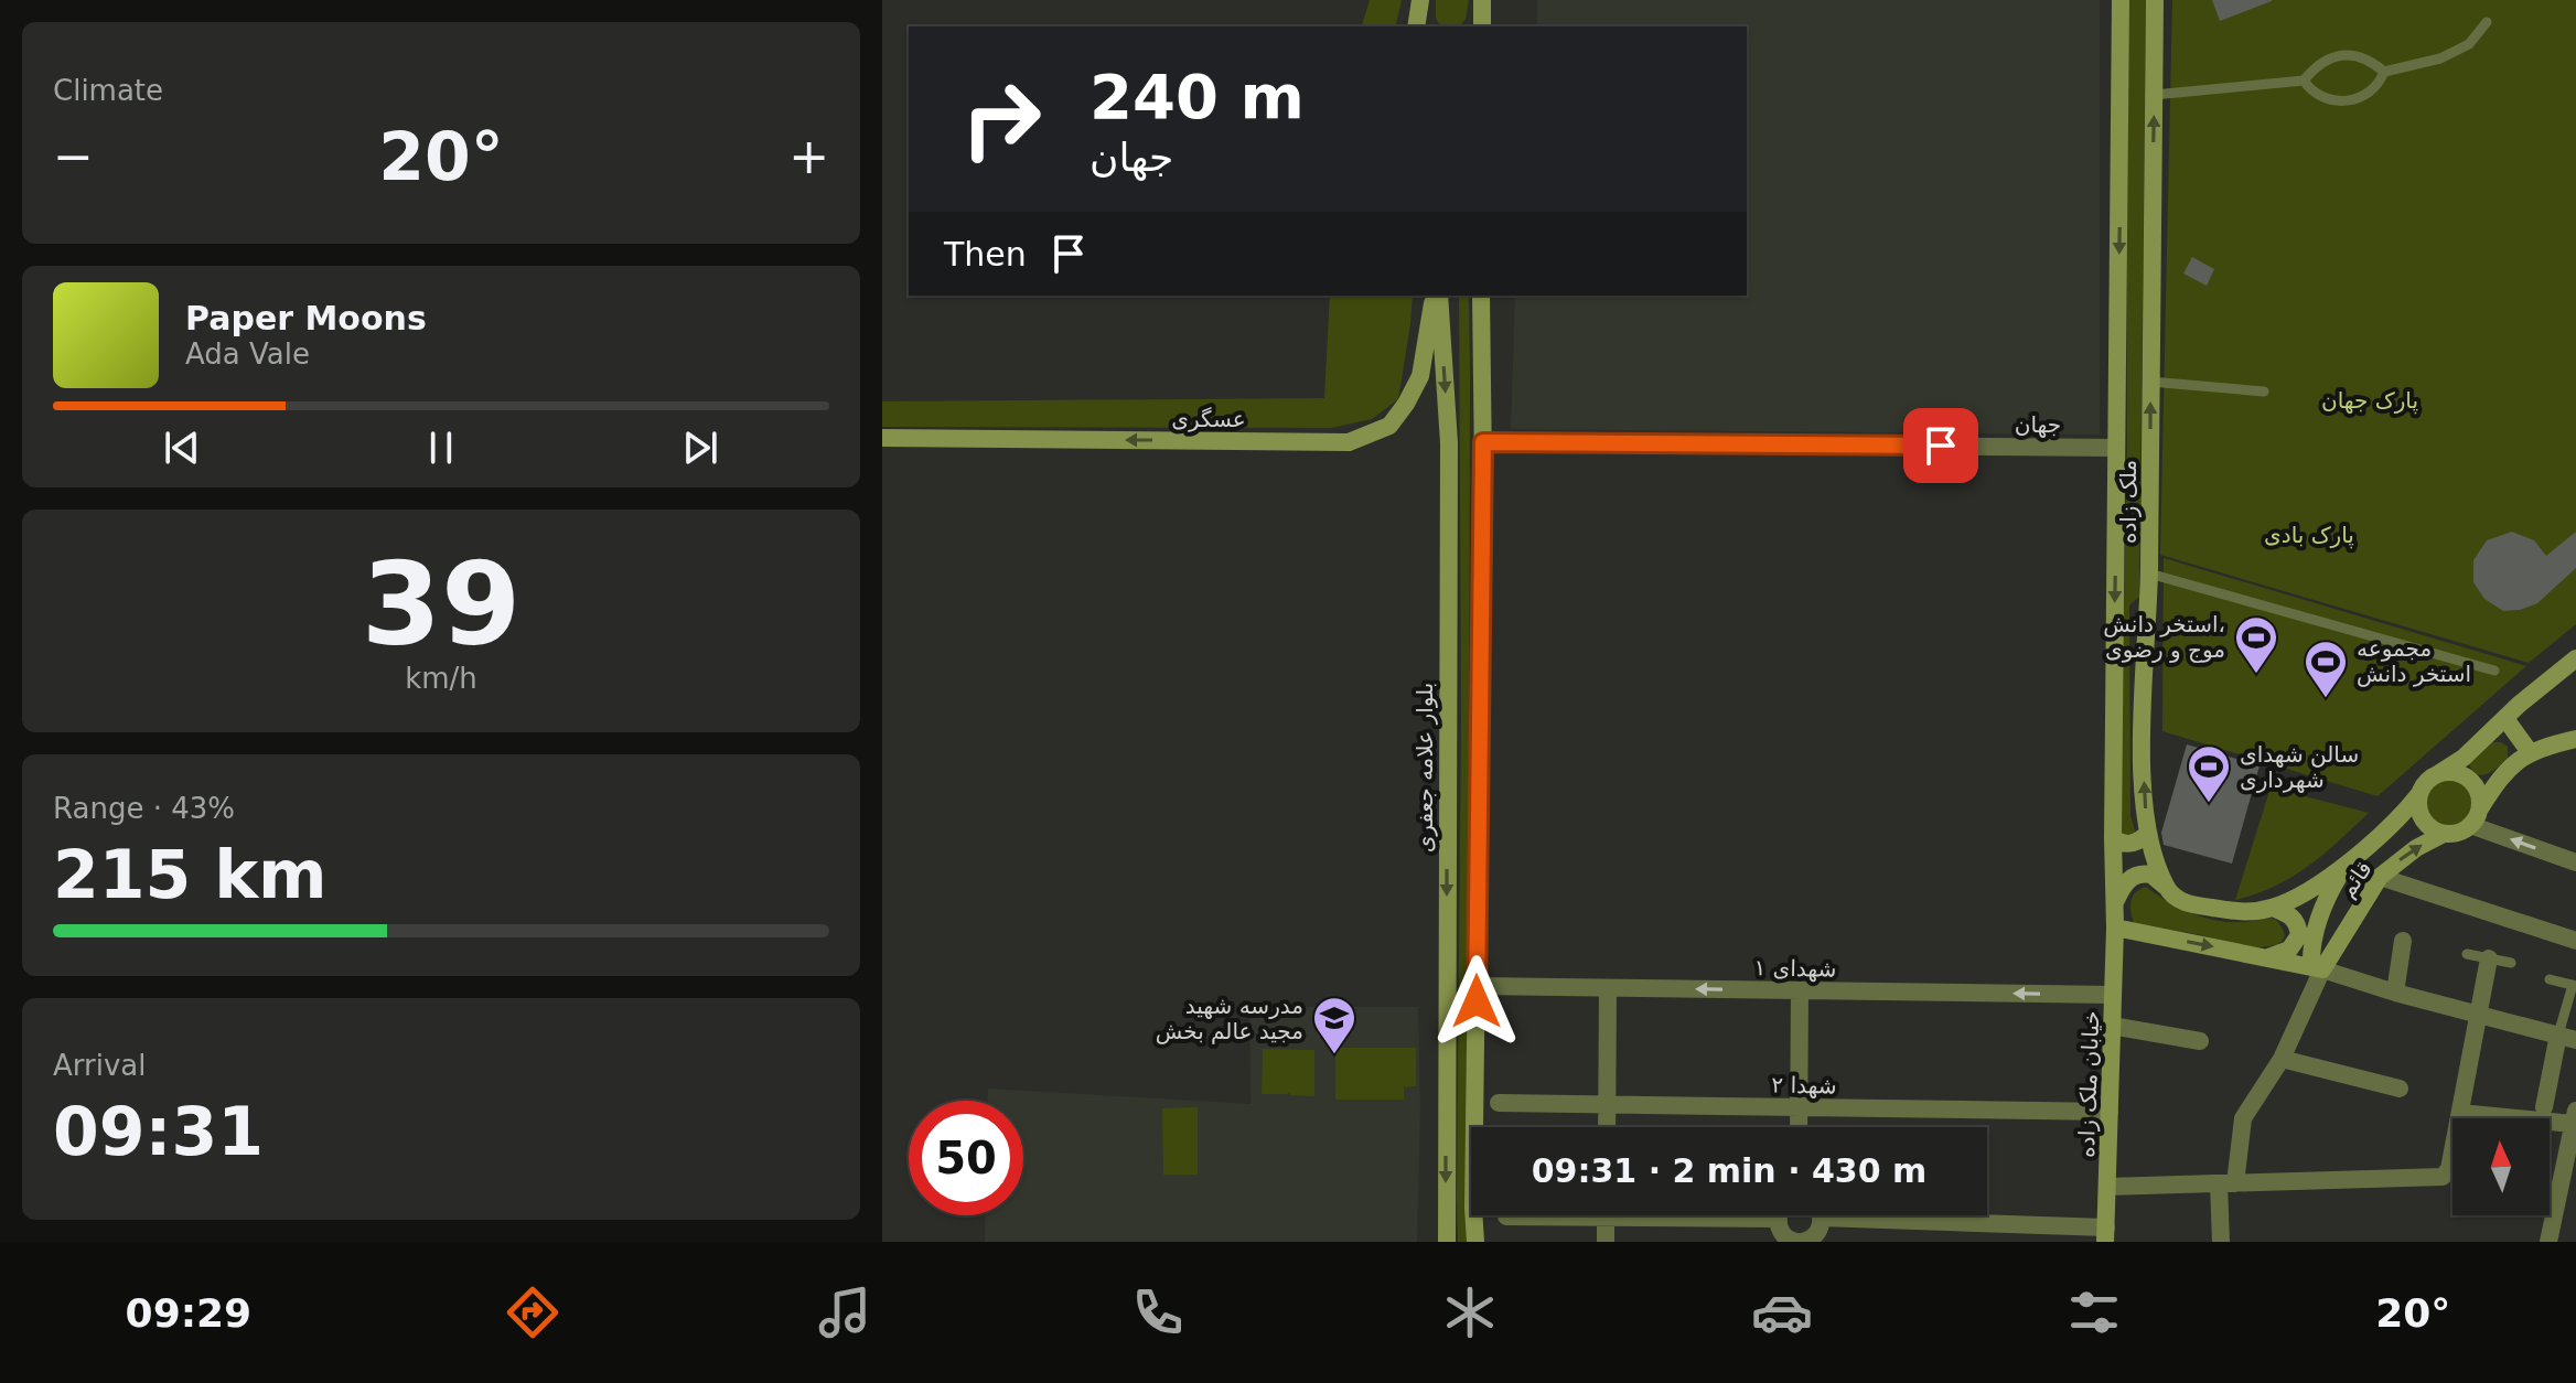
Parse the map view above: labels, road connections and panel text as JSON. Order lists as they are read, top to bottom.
{
  "streets": {
    "main road": [
      "عسگری",
      "ملک زاده",
      "بلوار علامه جعفری",
      "قائم",
      "خیابان ملک زاده"
    ],
    "street": ["جهان", "شهدای ۱", "شهدا ۲"]
  },
  "crossings": [
    ["جهان", "ملک زاده"],
    ["ملک زاده", "خیابان ملک زاده"],
    ["شهدای ۱", "خیابان ملک زاده"],
    ["خیابان ملک زاده", "شهدا ۲"]
  ],
  "one_way": ["عسگری", "شهدای ۱"],
  "parks": ["پارک جهان", "پارک بادی"],
  "places": {
    "sports": ["استخر دانش، موج و رضوی", "مجموعه استخر دانش", "سالن شهدای شهرداری"],
    "school or university": ["مدرسه شهید مجید عالم بخش"]
  },
  "north": "top",
  "page": {
    "tile": [
      "Climate",
      ["39", "km/h"],
      ["Range · 43%", "215 km"],
      ["Arrival", "09:31"]
    ],
    "turn": ["240 m", "جهان"],
    "heat": ["−", "20°", "+"],
    "then": "Then",
    "song": ["Paper Moons", "Ada Vale"],
    "limit": "50",
    "trip": "09:31 · 2 min · 430 m",
    "tabs": ["09:29", "20°"]
  }
}
